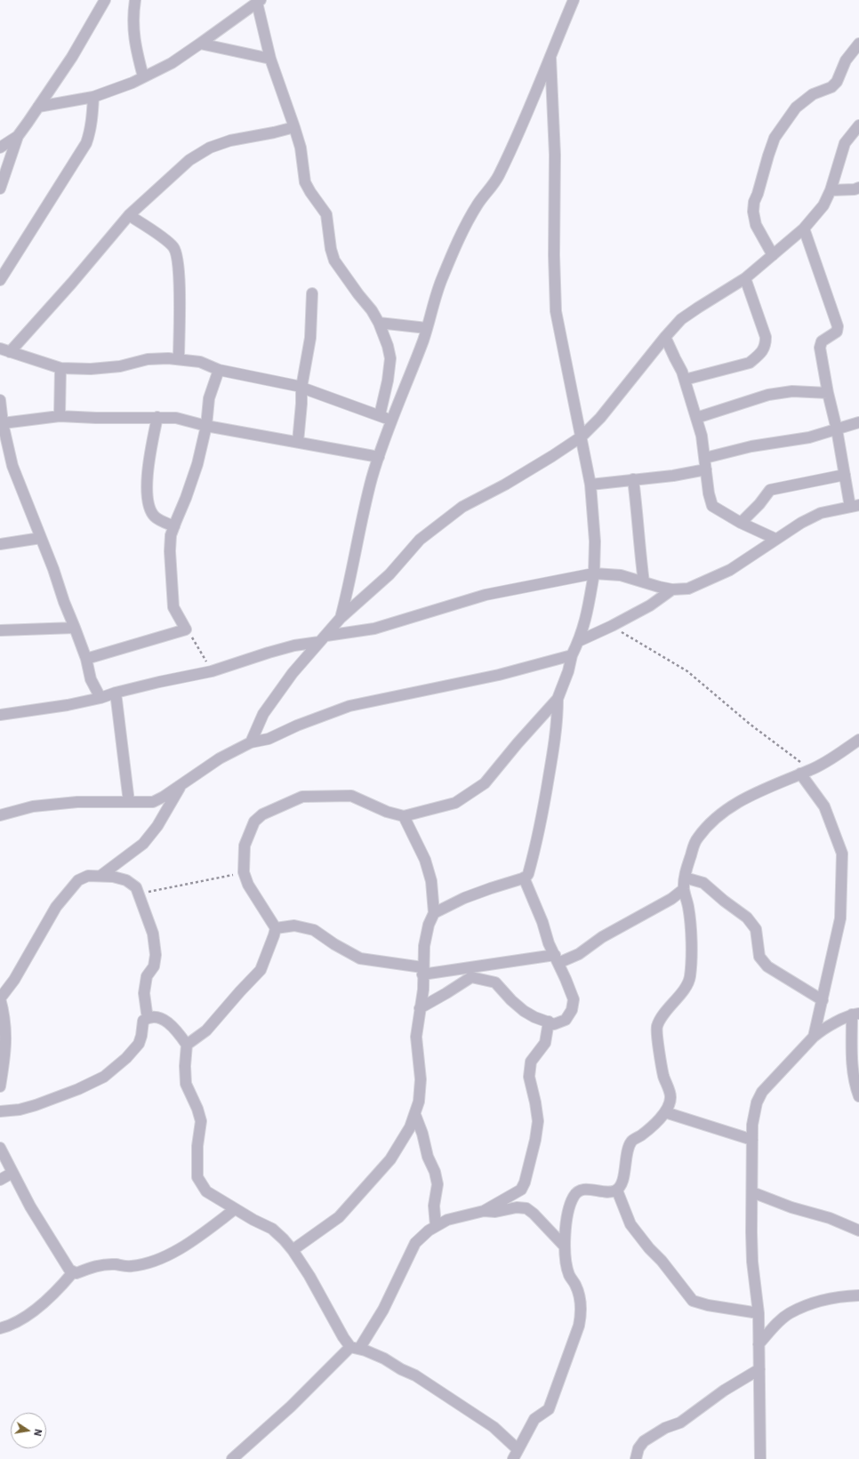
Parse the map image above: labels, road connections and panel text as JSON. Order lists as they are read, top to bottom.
{
  "north": "right"
}
